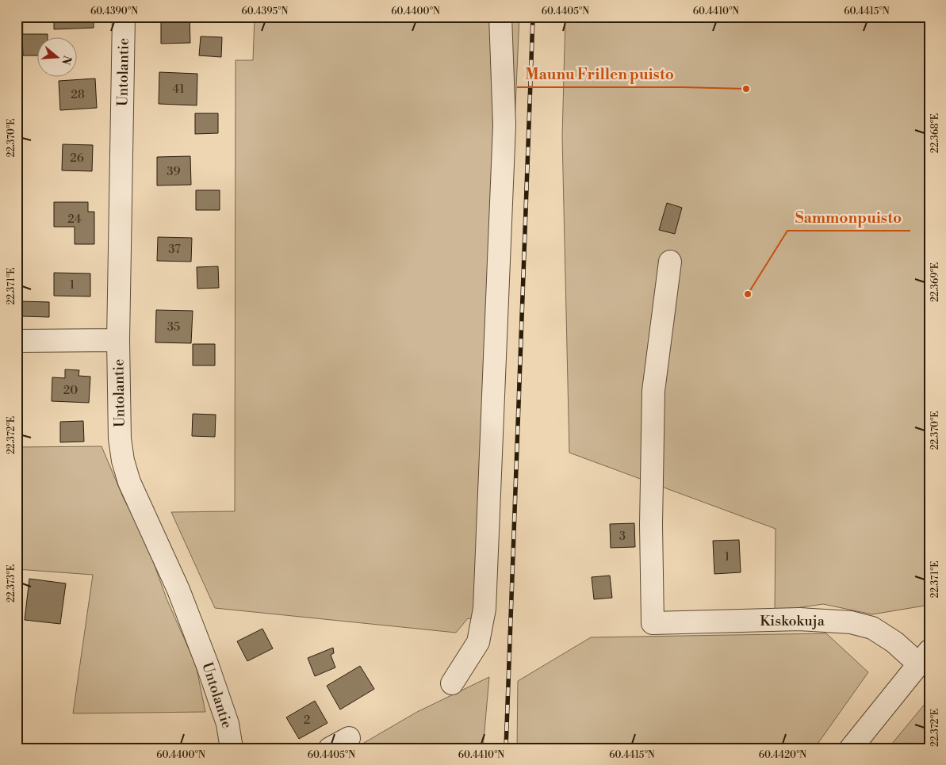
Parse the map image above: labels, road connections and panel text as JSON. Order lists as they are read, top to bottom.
{
  "streets": {
    "street": ["Untolantie", "Kiskokuja"]
  },
  "places": ["Maunu Frillen puisto", "Sammonpuisto"],
  "house_numbers": [
    "41",
    "28",
    "26",
    "39",
    "24",
    "37",
    "1",
    "35",
    "20",
    "3",
    "1",
    "2"
  ],
  "north": "right",
  "coordinates": [
    "60.4390°N",
    "60.4395°N",
    "60.4400°N",
    "60.4405°N",
    "60.4410°N",
    "60.4415°N",
    "22.368°E",
    "22.370°E",
    "22.369°E",
    "22.371°E",
    "22.372°E",
    "22.373°E",
    "60.4420°N"
  ]
}
